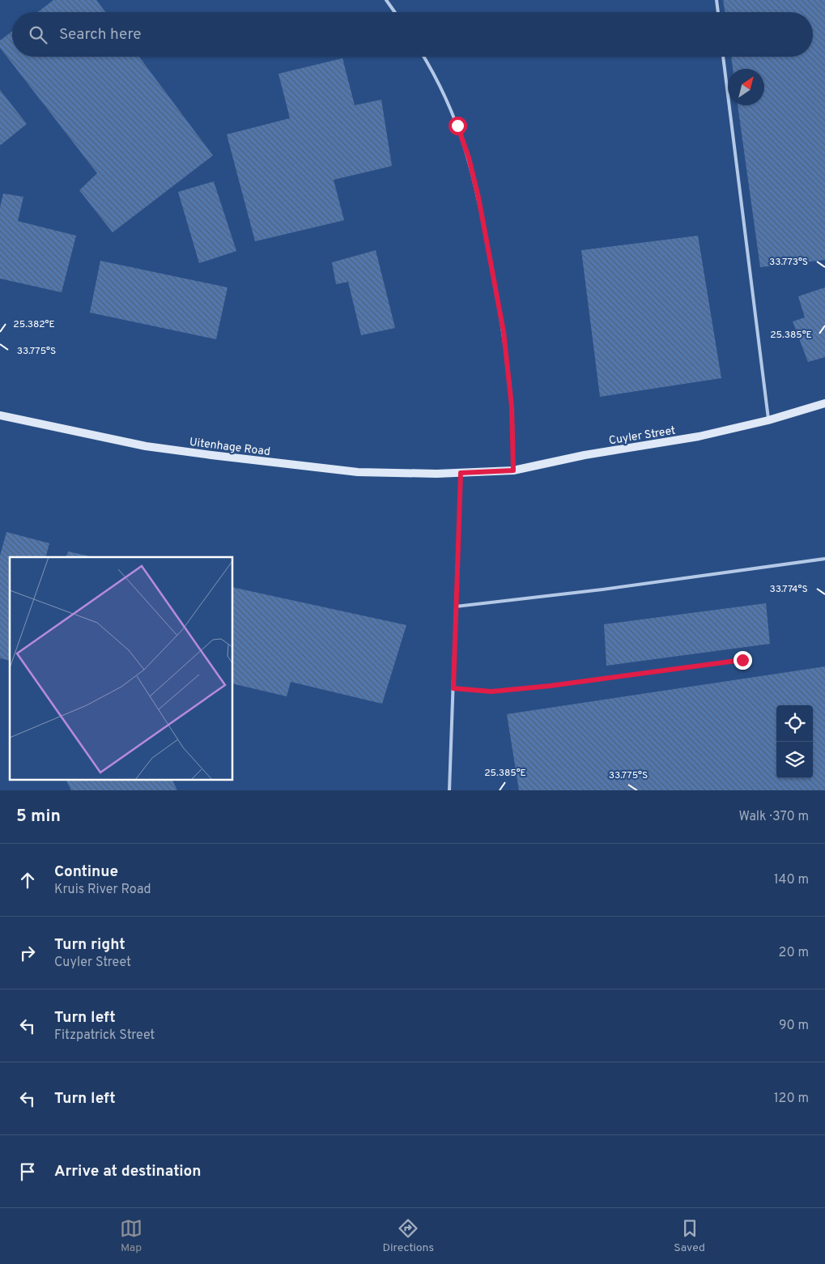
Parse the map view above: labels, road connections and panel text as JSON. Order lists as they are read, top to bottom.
{
  "streets": {
    "main road": ["Cuyler Street", "Uitenhage Road"]
  },
  "crossings": [
    ["Cuyler Street", "Uitenhage Road"]
  ],
  "north": "top right",
  "page": {
    "search": "Search here",
    "heading": ["5 min", "Walk · 370 m"],
    "list": [
      ["Continue", "Kruis River Road", "140 m"],
      ["Turn right", "Cuyler Street", "20 m"],
      ["Turn left", "Fitzpatrick Street", "90 m"],
      ["Turn left", "120 m"],
      "Arrive at destination"
    ],
    "nav": ["Map", "Directions", "Saved"]
  },
  "coordinates": [
    "33.773°S",
    "25.382°E",
    "25.385°E",
    "33.775°S",
    "33.774°S"
  ]
}
